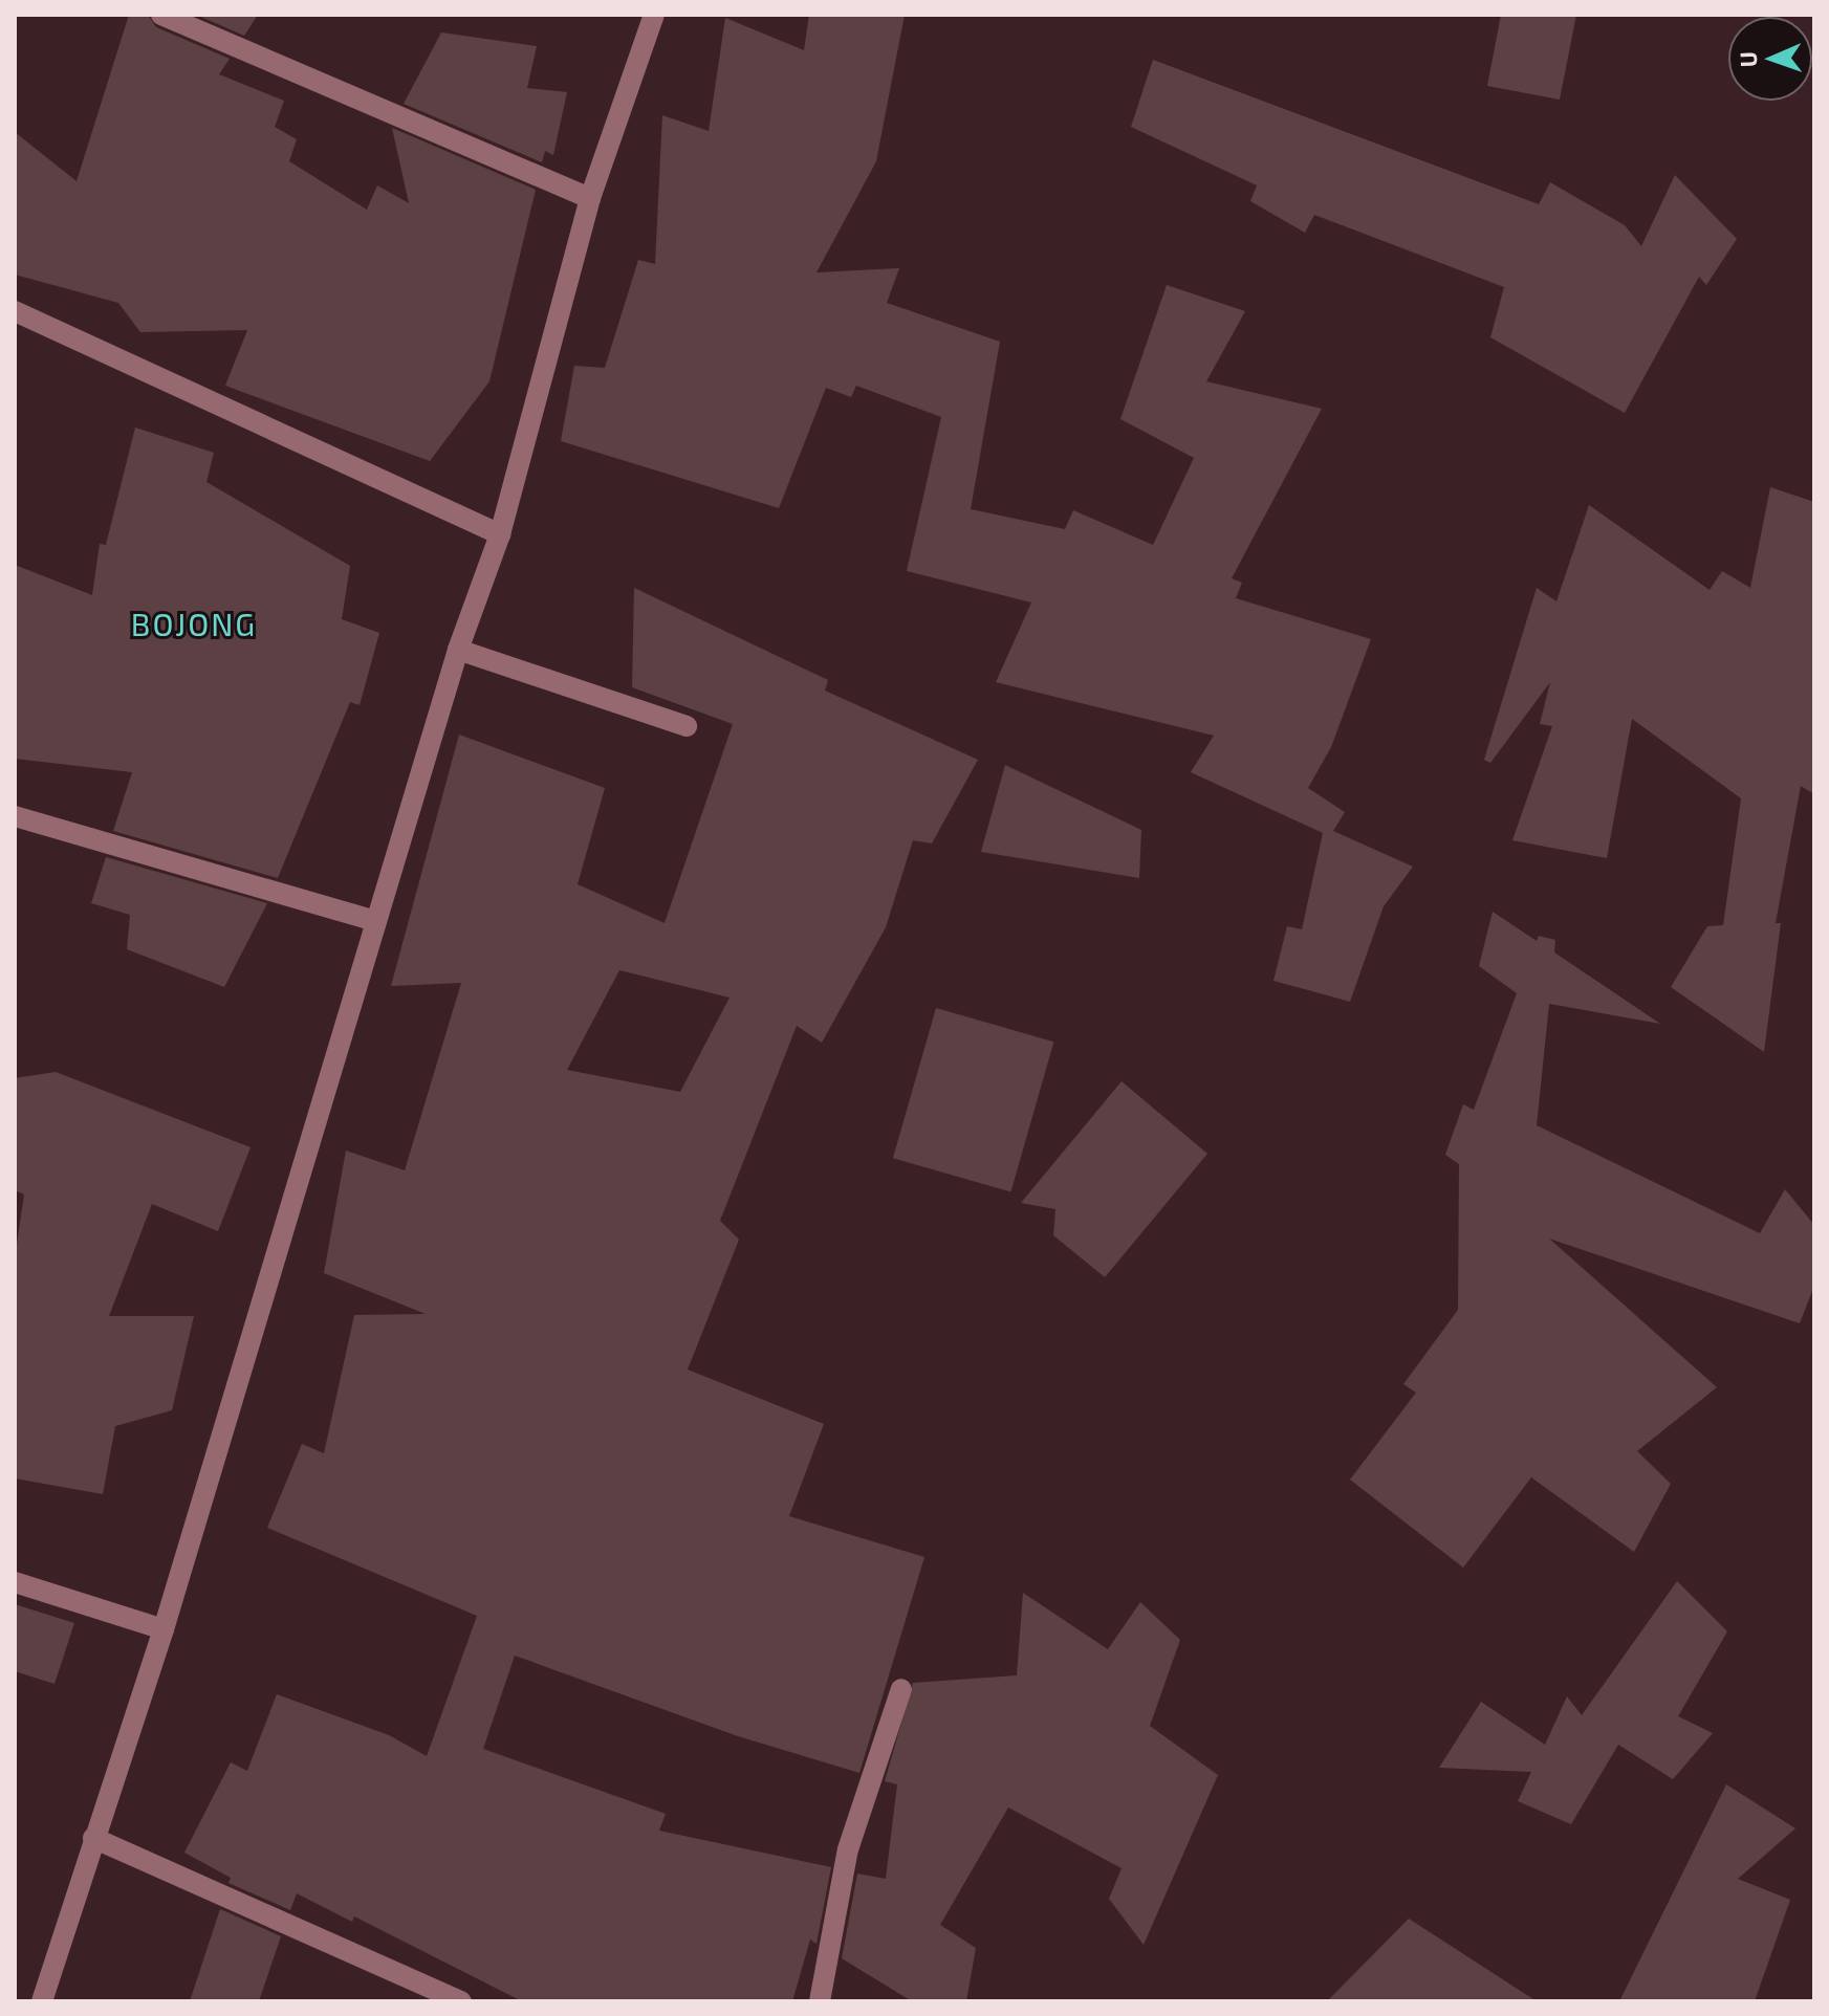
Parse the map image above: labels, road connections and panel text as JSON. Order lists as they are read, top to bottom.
{
  "districts": ["BOJONG"],
  "north": "left"
}
